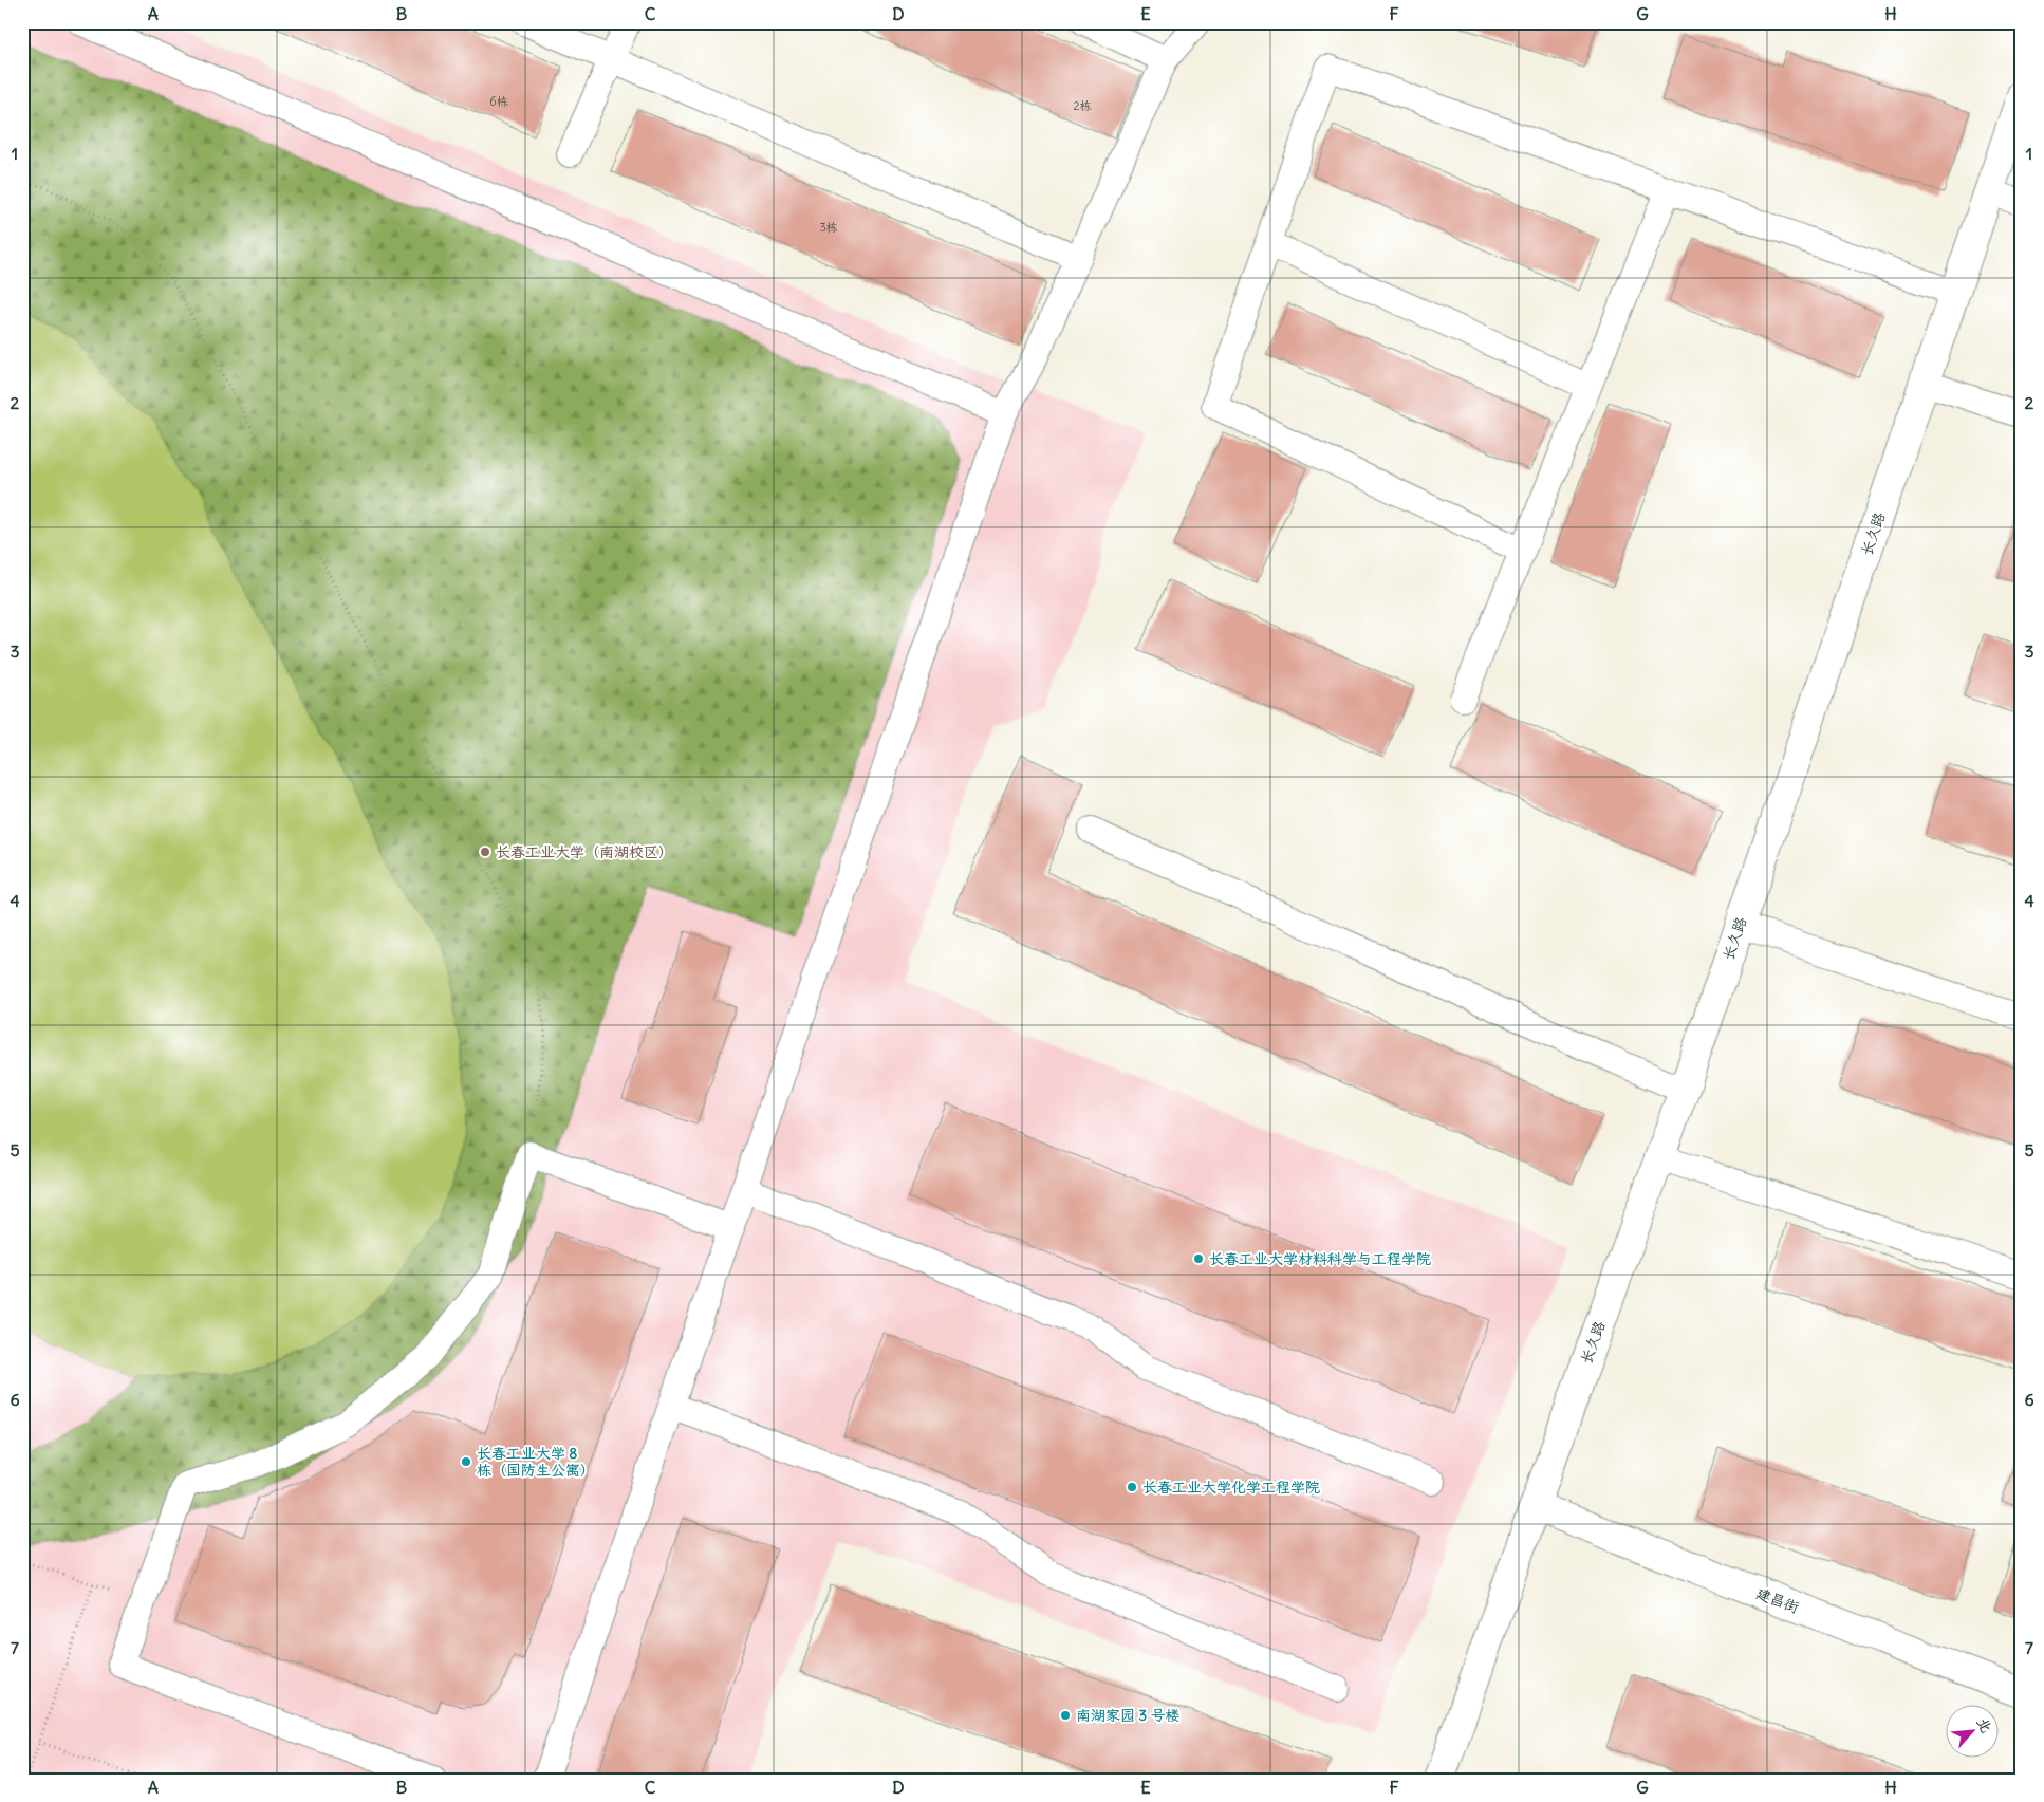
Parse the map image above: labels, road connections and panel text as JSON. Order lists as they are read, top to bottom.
{
  "streets": {
    "street": ["长久路", "建昌街"]
  },
  "crossings": [
    ["长久路", "建昌街"]
  ],
  "places": [
    "长春工业大学（南湖校区）",
    "长春工业大学材料科学与工程学院",
    "长春工业大学 8 栋（国防生公寓）",
    "长春工业大学化学工程学院",
    "南湖家园 3 号楼"
  ],
  "house_numbers": ["6栋", "2栋", "3栋"],
  "north": "top right",
  "grid": {
    "columns": [
      "A",
      "B",
      "C",
      "D",
      "E",
      "F",
      "G",
      "H"
    ],
    "rows": [
      "1",
      "2",
      "3",
      "4",
      "5",
      "6",
      "7"
    ]
  }
}
